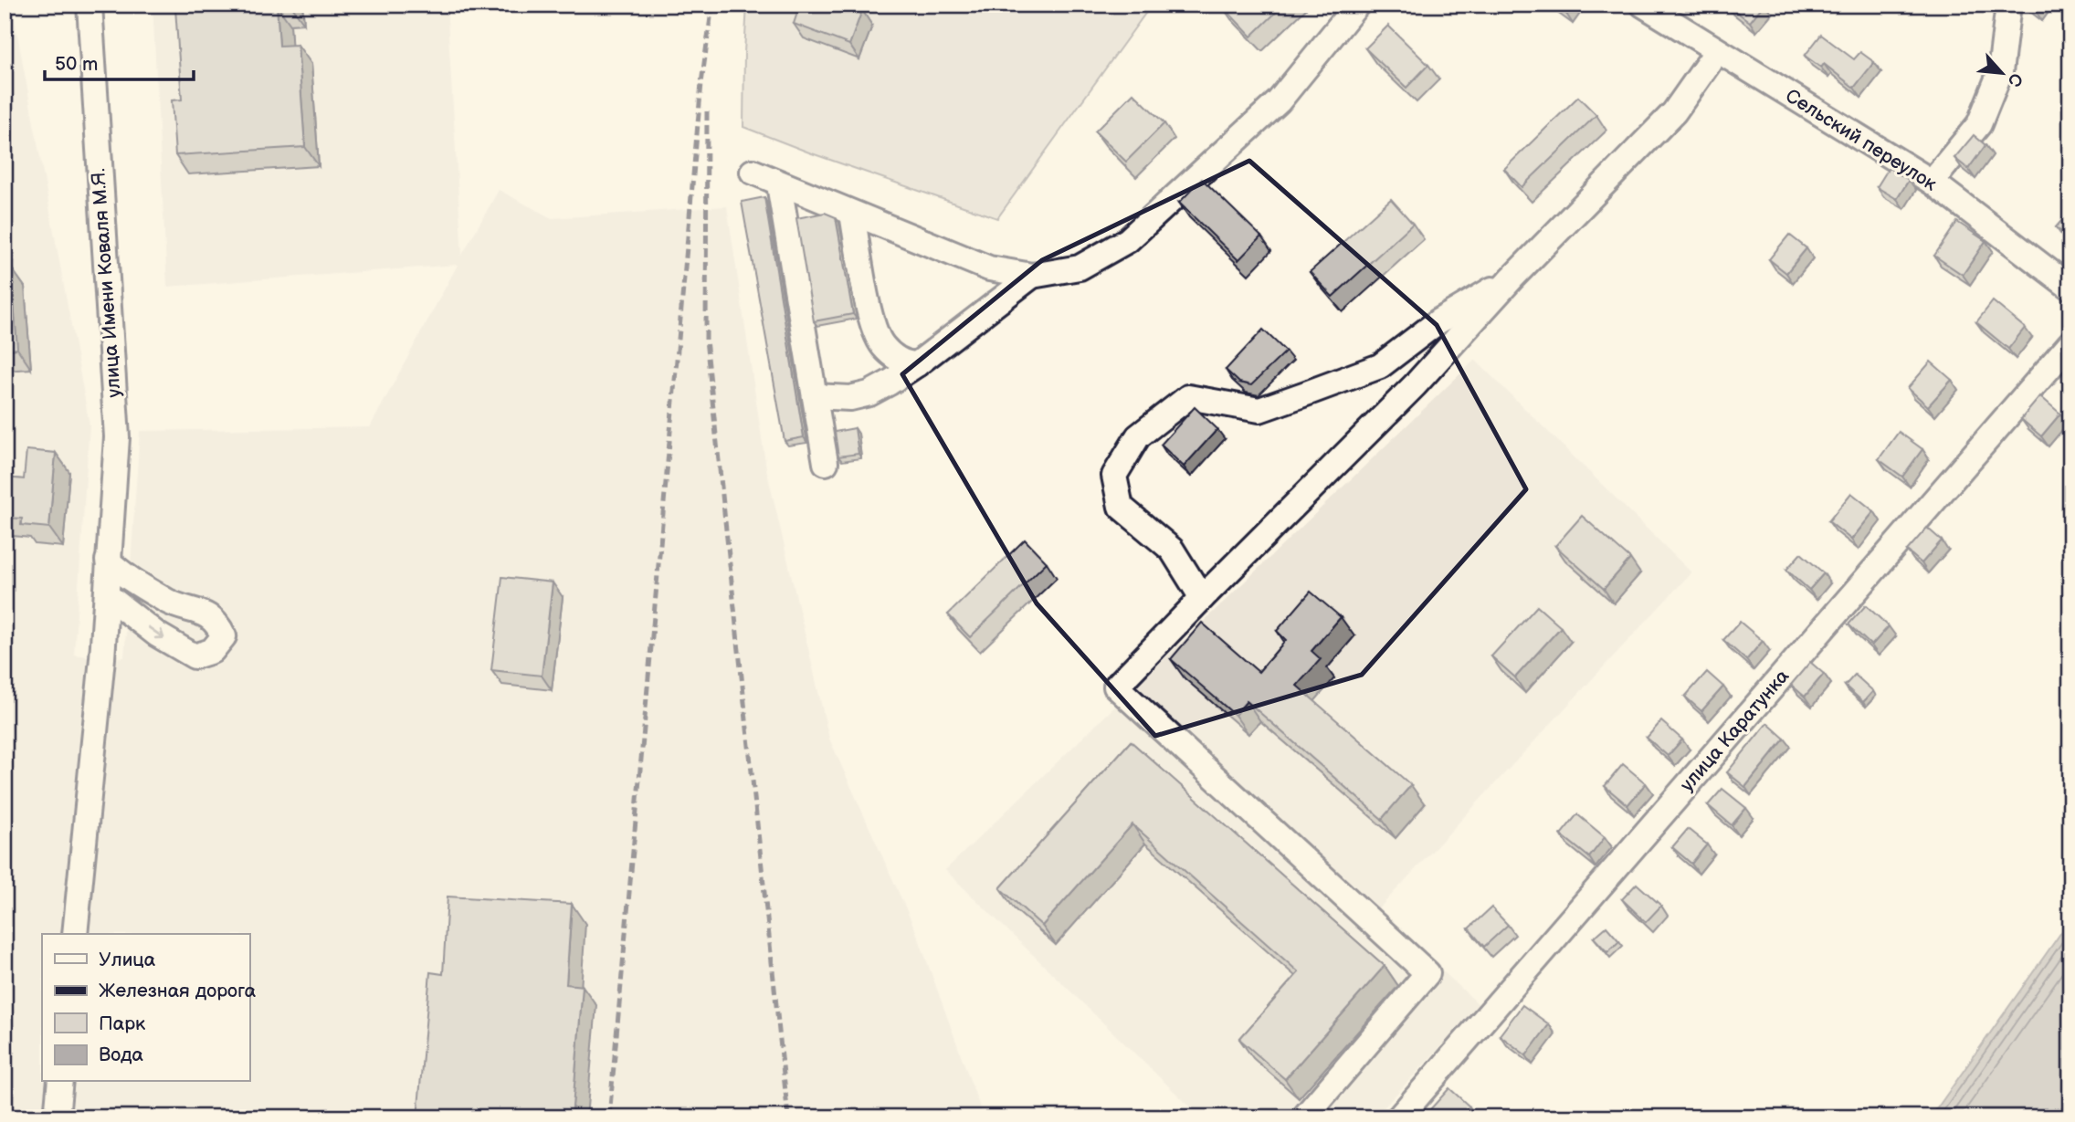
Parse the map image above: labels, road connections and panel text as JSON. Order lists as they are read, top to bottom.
{
  "streets": {
    "street": ["Сельский переулок", "улица Имени Коваля М.Я.", "улица Каратунка"]
  },
  "legend": [
    "Улица",
    "Железная дорога",
    "Парк",
    "Вода"
  ],
  "scale_bar": "50 m",
  "north": "bottom right"
}
